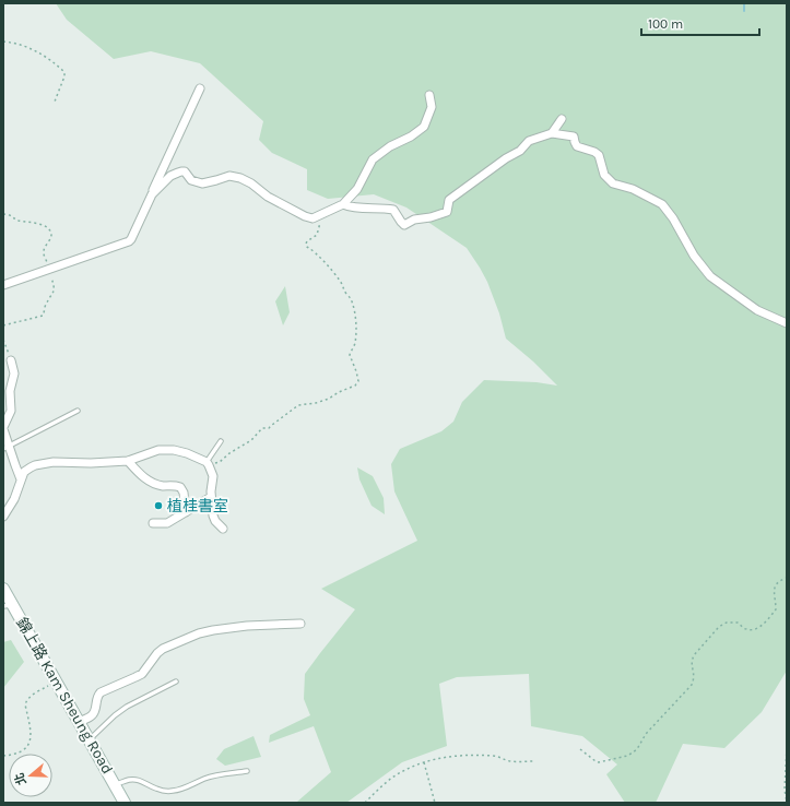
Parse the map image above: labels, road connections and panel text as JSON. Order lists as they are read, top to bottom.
{
  "streets": {
    "main road": ["錦上路 Kam Sheung Road"]
  },
  "places": ["植桂書室"],
  "scale_bar": "100 m",
  "north": "left"
}
